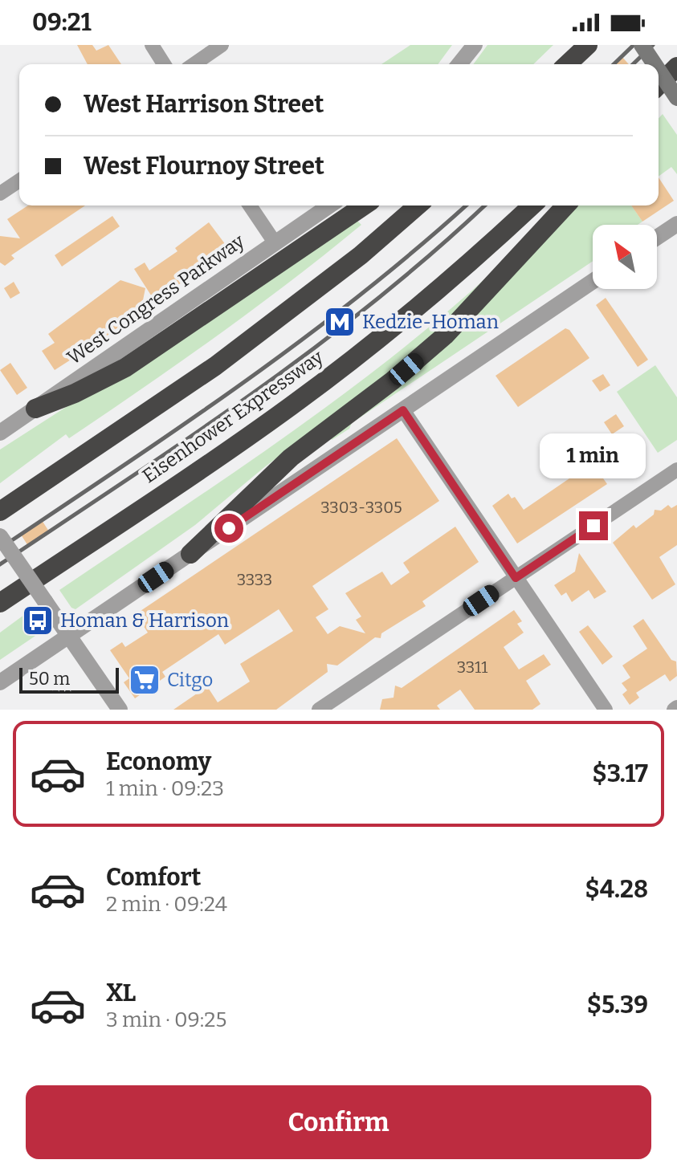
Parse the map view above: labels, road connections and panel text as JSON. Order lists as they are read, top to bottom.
{
  "streets": {
    "highway": ["Eisenhower Expressway"],
    "street": ["West Congress Parkway"]
  },
  "places": {
    "metro station": ["Kedzie-Homan"],
    "bus stop": ["Homan & Harrison"],
    "supermarket": ["Citgo"]
  },
  "house_numbers": ["3303-3305", "3333", "3311"],
  "scale_bar": "50 m",
  "north": "top left",
  "page": {
    "status": "09:21",
    "banner": ["West Harrison Street", "West Flournoy Street"],
    "bubble": "1 min",
    "scale": "50 m",
    "list": [
      {
        "name": "Economy",
        "note": "1 min · 09:23",
        "value": "$3.17"
      },
      {
        "name": "Comfort",
        "note": "2 min · 09:24",
        "value": "$4.28"
      },
      {
        "name": "XL",
        "note": "3 min · 09:25",
        "value": "$5.39"
      }
    ],
    "buttons": "Confirm"
  }
}
